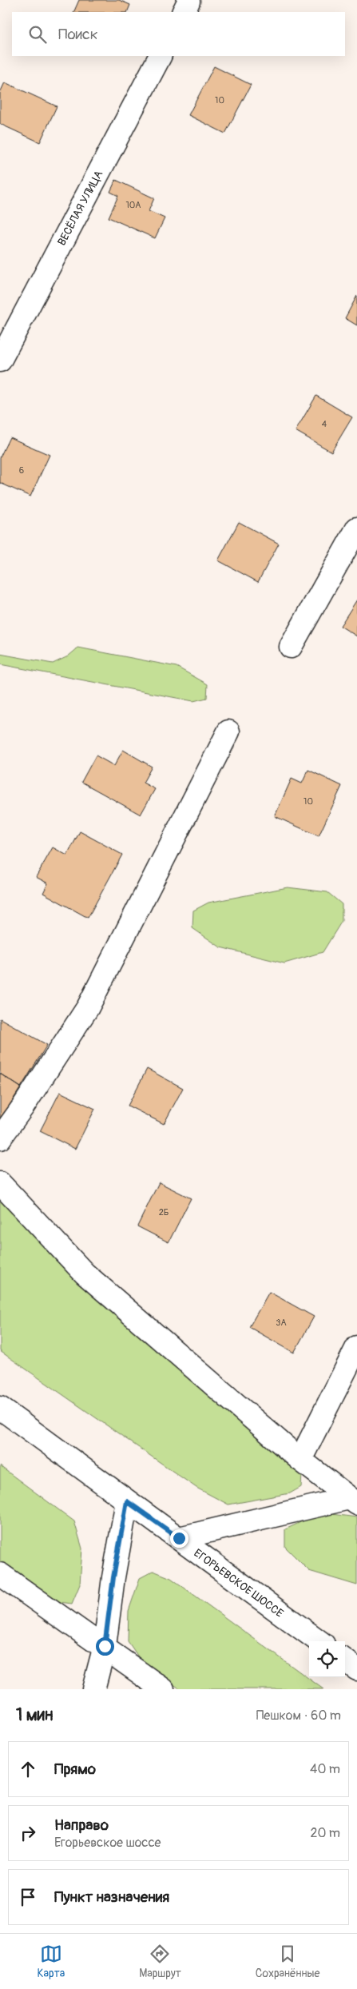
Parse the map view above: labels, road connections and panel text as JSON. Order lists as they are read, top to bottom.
{
  "streets": {
    "street": ["ВЕСЁЛАЯ УЛИЦА", "ЕГОРЬЕВСКОЕ ШОССЕ"]
  },
  "house_numbers": [
    "10",
    "10А",
    "4",
    "6",
    "10",
    "2Б",
    "3А"
  ],
  "page": {
    "search": "Поиск",
    "heading": ["1 мин", "Пешком · 60 m"],
    "list": [
      ["Прямо", "40 m"],
      ["Направо", "Егорьевское шоссе", "20 m"],
      "Пункт назначения"
    ],
    "nav": ["Карта", "Маршрут", "Сохранённые"]
  }
}
